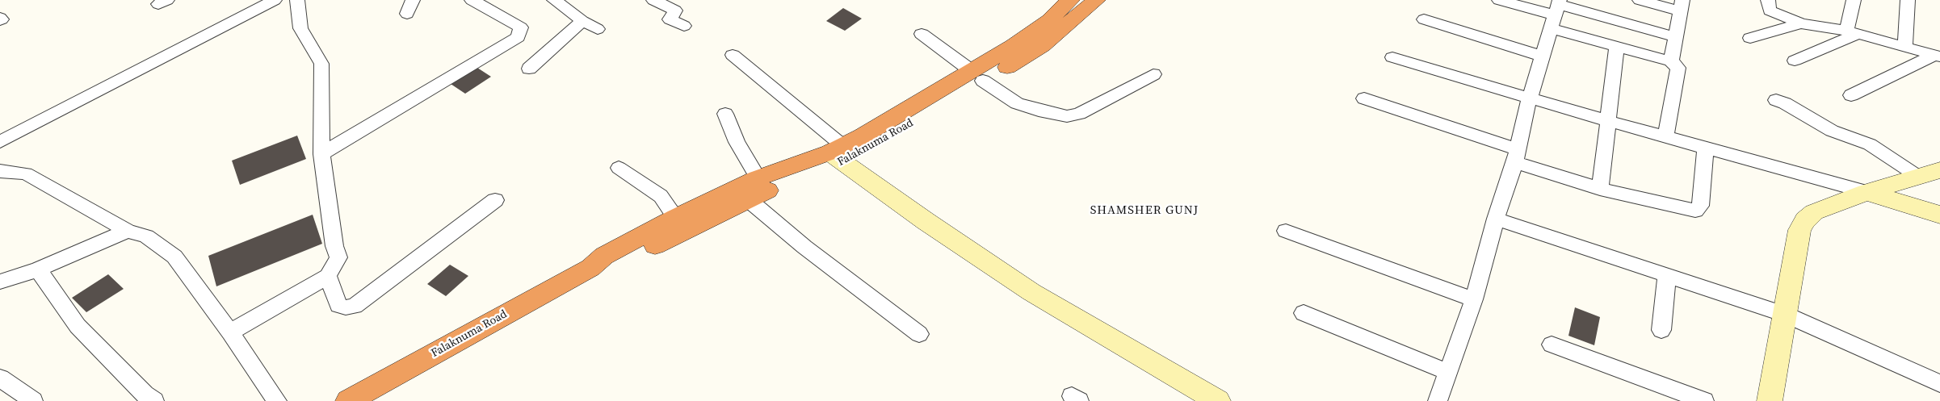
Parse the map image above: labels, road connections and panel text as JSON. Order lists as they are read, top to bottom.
{
  "streets": {
    "highway": ["Falaknuma Road"]
  },
  "districts": ["SHAMSHER GUNJ"]
}
